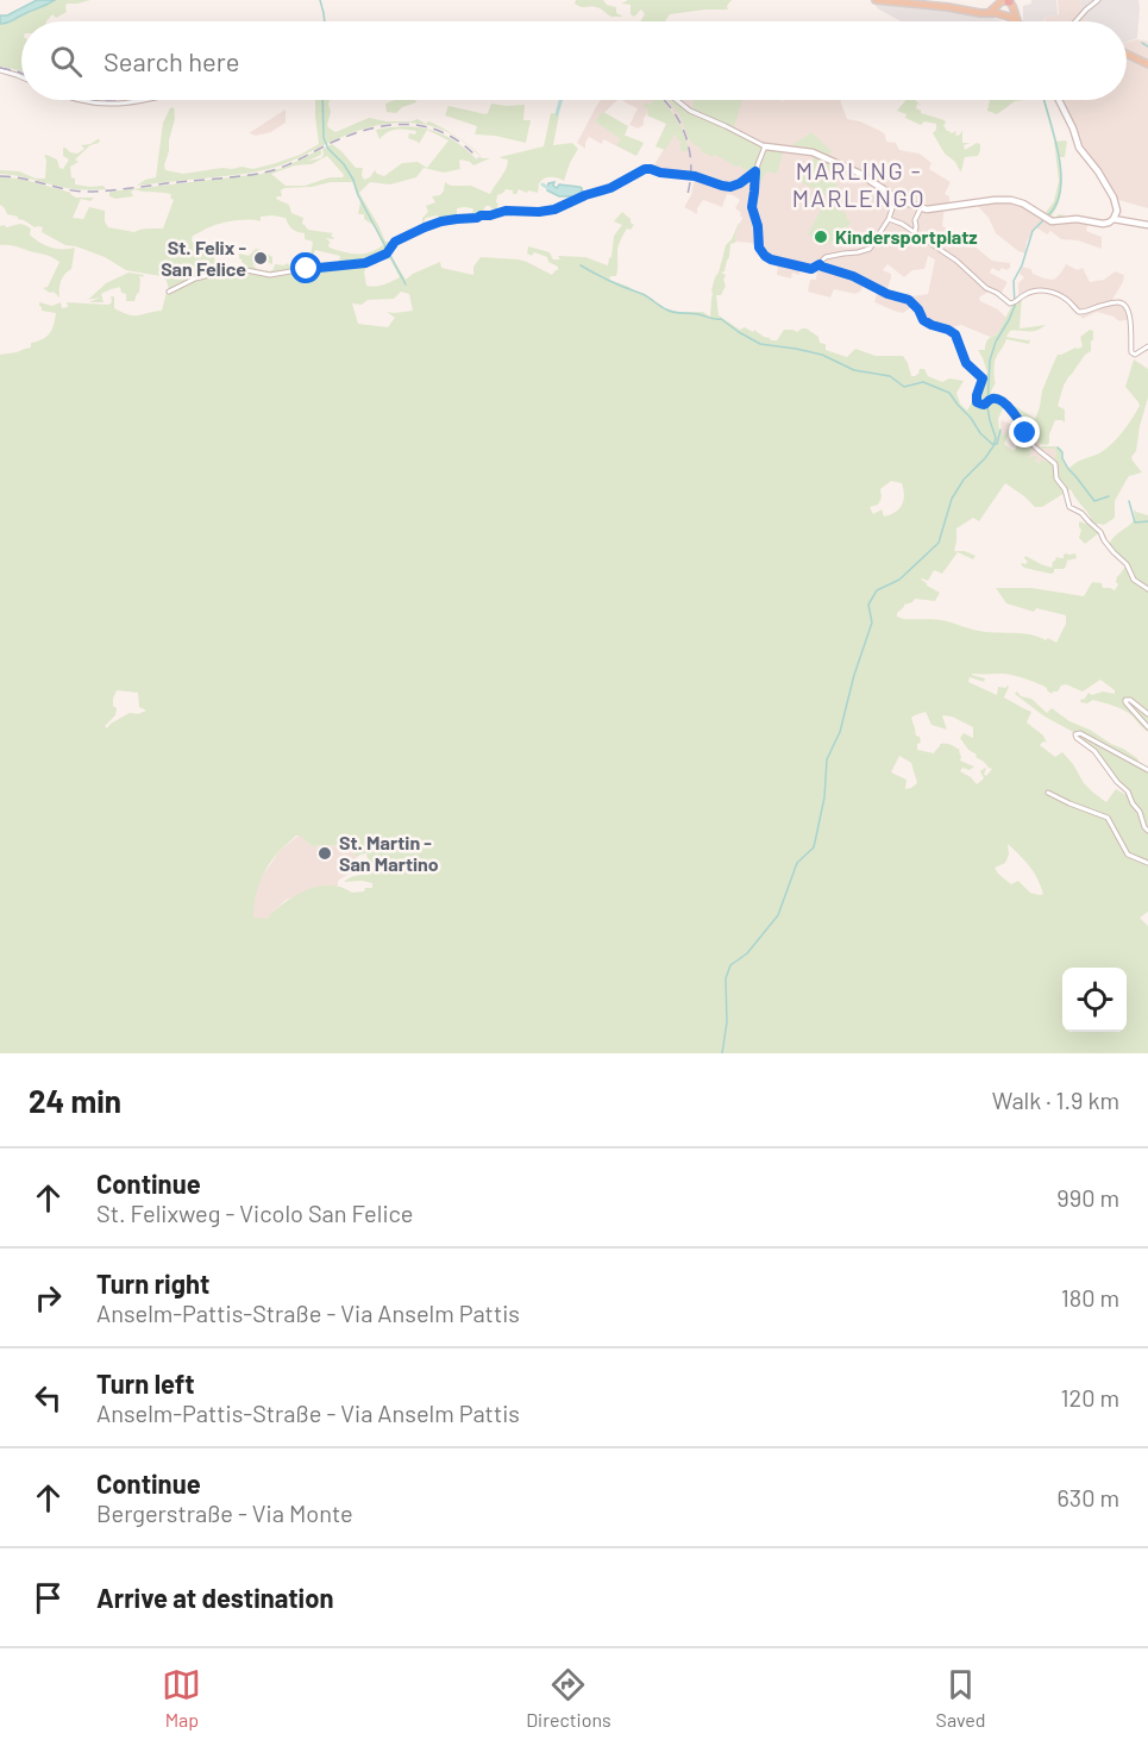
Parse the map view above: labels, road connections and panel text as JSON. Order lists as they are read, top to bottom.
{
  "districts": ["MARLING - MARLENGO"],
  "places": ["Kindersportplatz", "St. Felix - San Felice", "St. Martin - San Martino"],
  "page": {
    "search": "Search here",
    "heading": ["24 min", "Walk · 1.9 km"],
    "list": [
      ["Continue", "St. Felixweg - Vicolo San Felice", "990 m"],
      ["Turn right", "Anselm-Pattis-Straße - Via Anselm Pattis", "180 m"],
      ["Turn left", "Anselm-Pattis-Straße - Via Anselm Pattis", "120 m"],
      ["Continue", "Bergerstraße - Via Monte", "630 m"],
      "Arrive at destination"
    ],
    "nav": ["Map", "Directions", "Saved"]
  }
}
